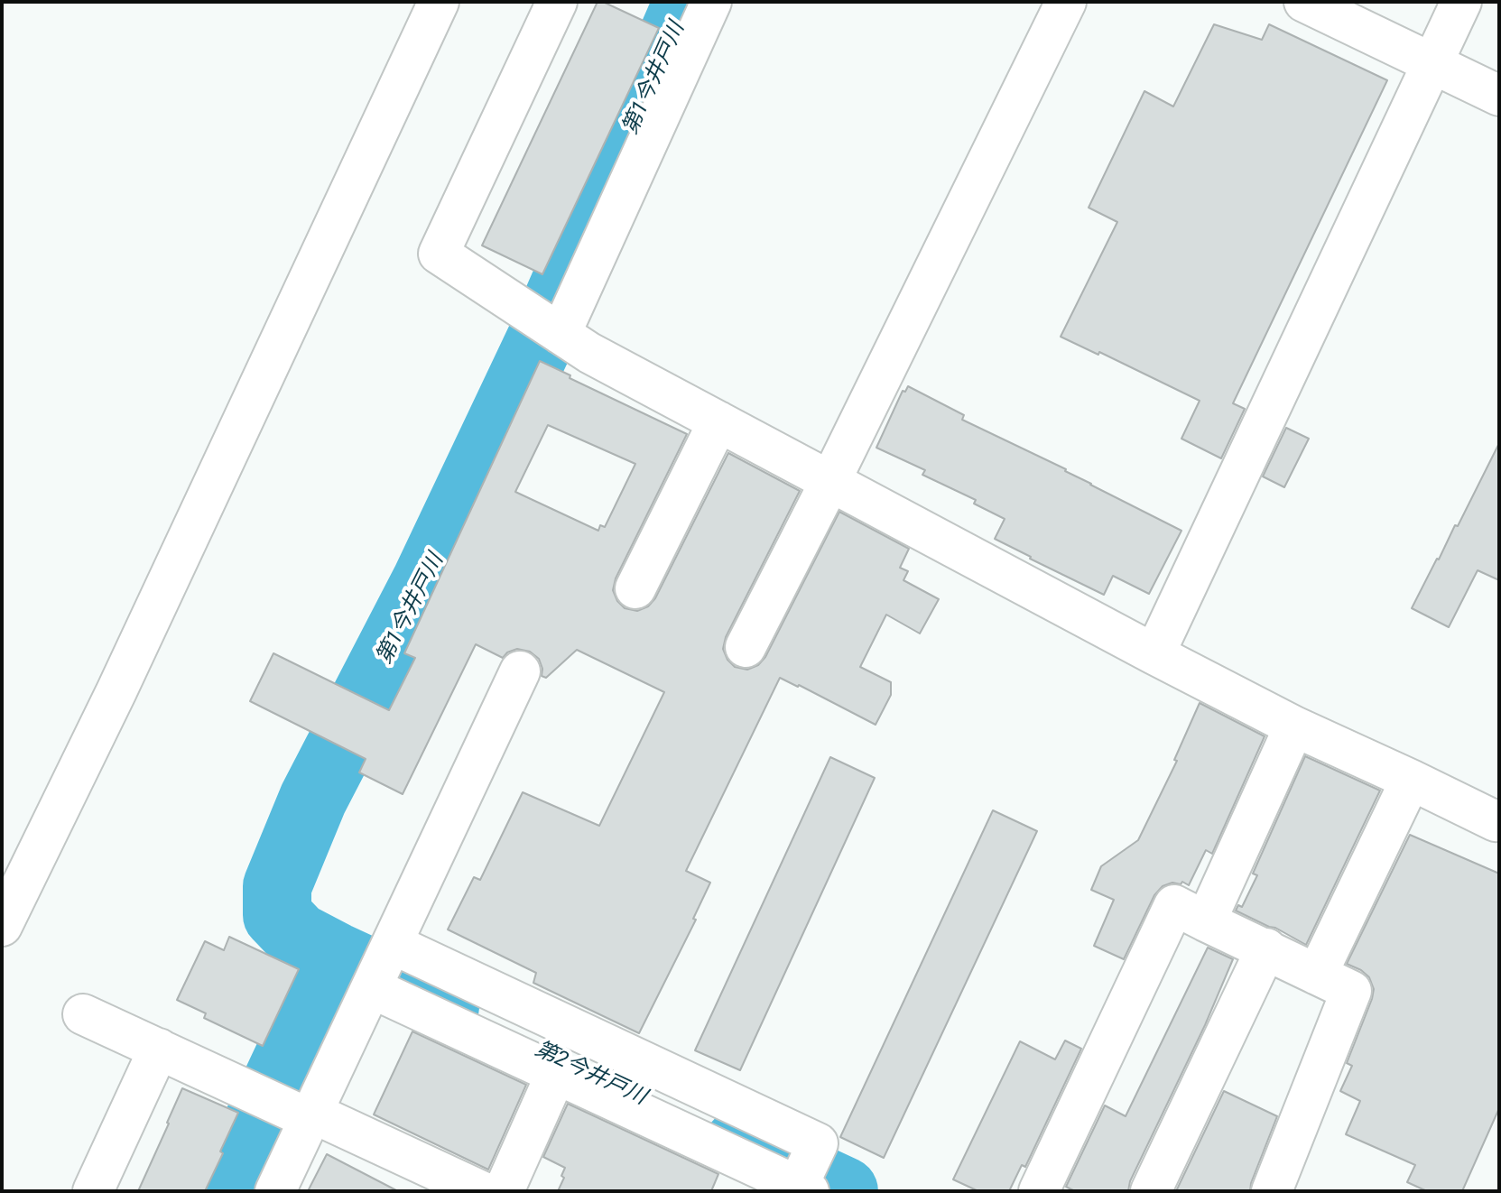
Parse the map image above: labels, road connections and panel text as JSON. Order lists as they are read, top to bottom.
{
  "water": ["第1今井戸川", "第2今井戸川"]
}
